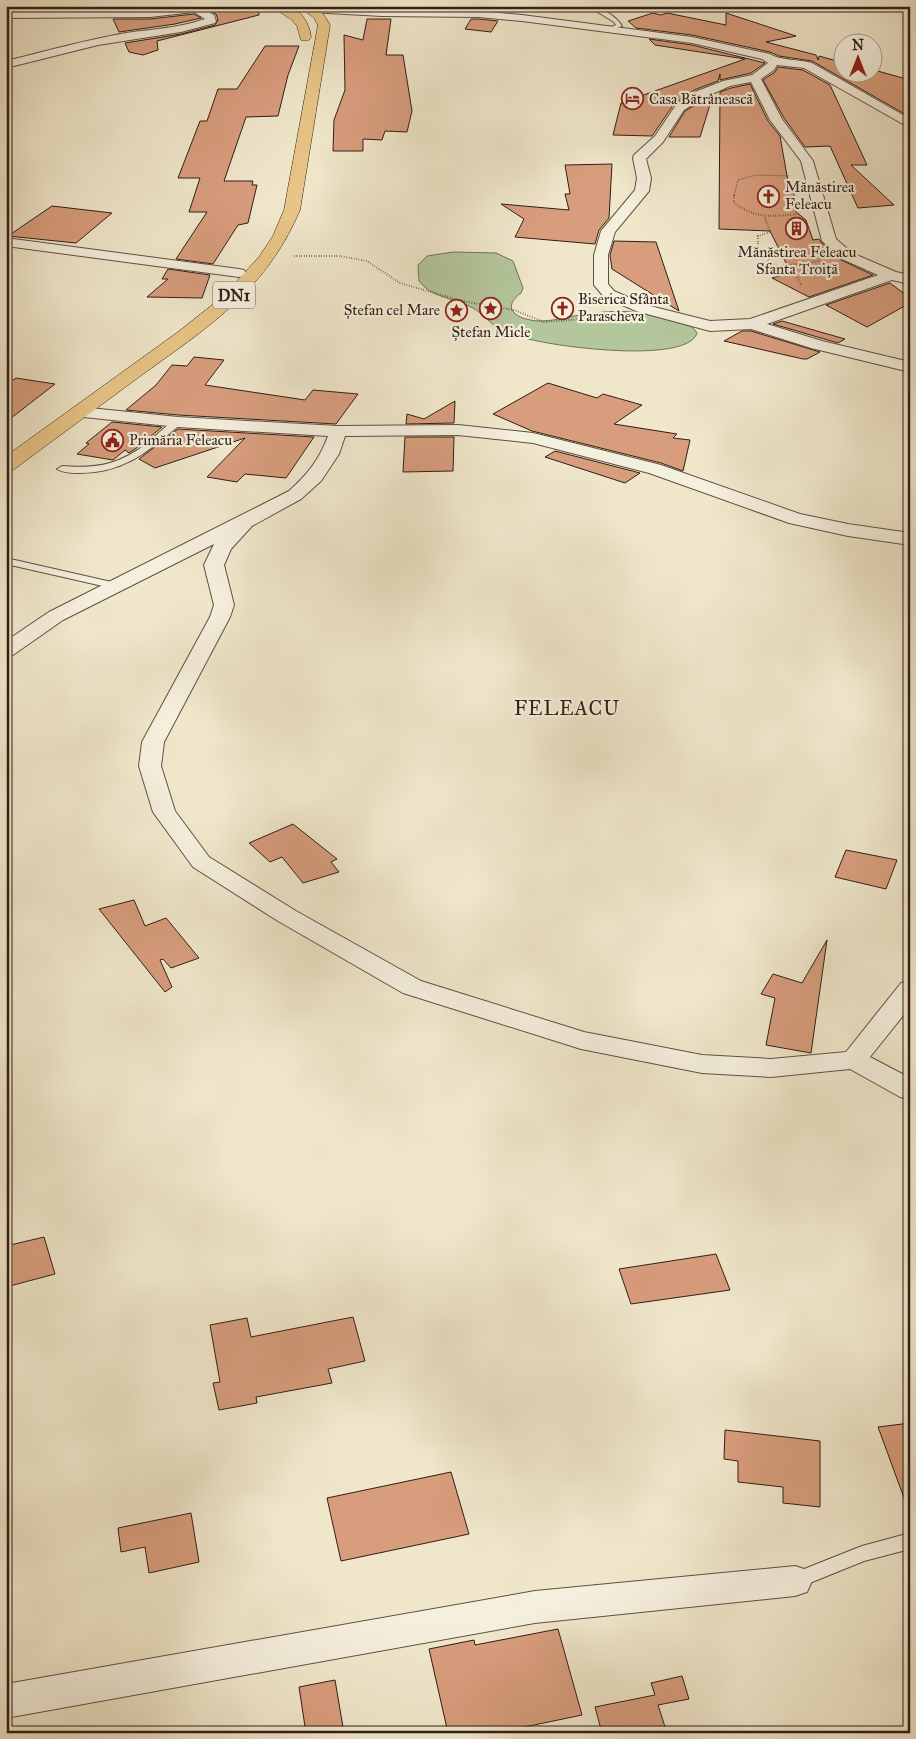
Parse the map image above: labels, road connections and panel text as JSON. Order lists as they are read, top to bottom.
{
  "streets": {
    "main road": ["DN1"]
  },
  "districts": ["FELEACU"],
  "places": {
    "hotel": ["Casa Bătrânească"],
    "church": ["Mănăstirea Feleacu", "Biserica Sfânta Parascheva"],
    "building": ["Mănăstirea Feleacu Sfanta Troiță"],
    "place": ["Ștefan Micle", "Ștefan cel Mare"],
    "public building": ["Primăria Feleacu"]
  },
  "north": "top"
}
